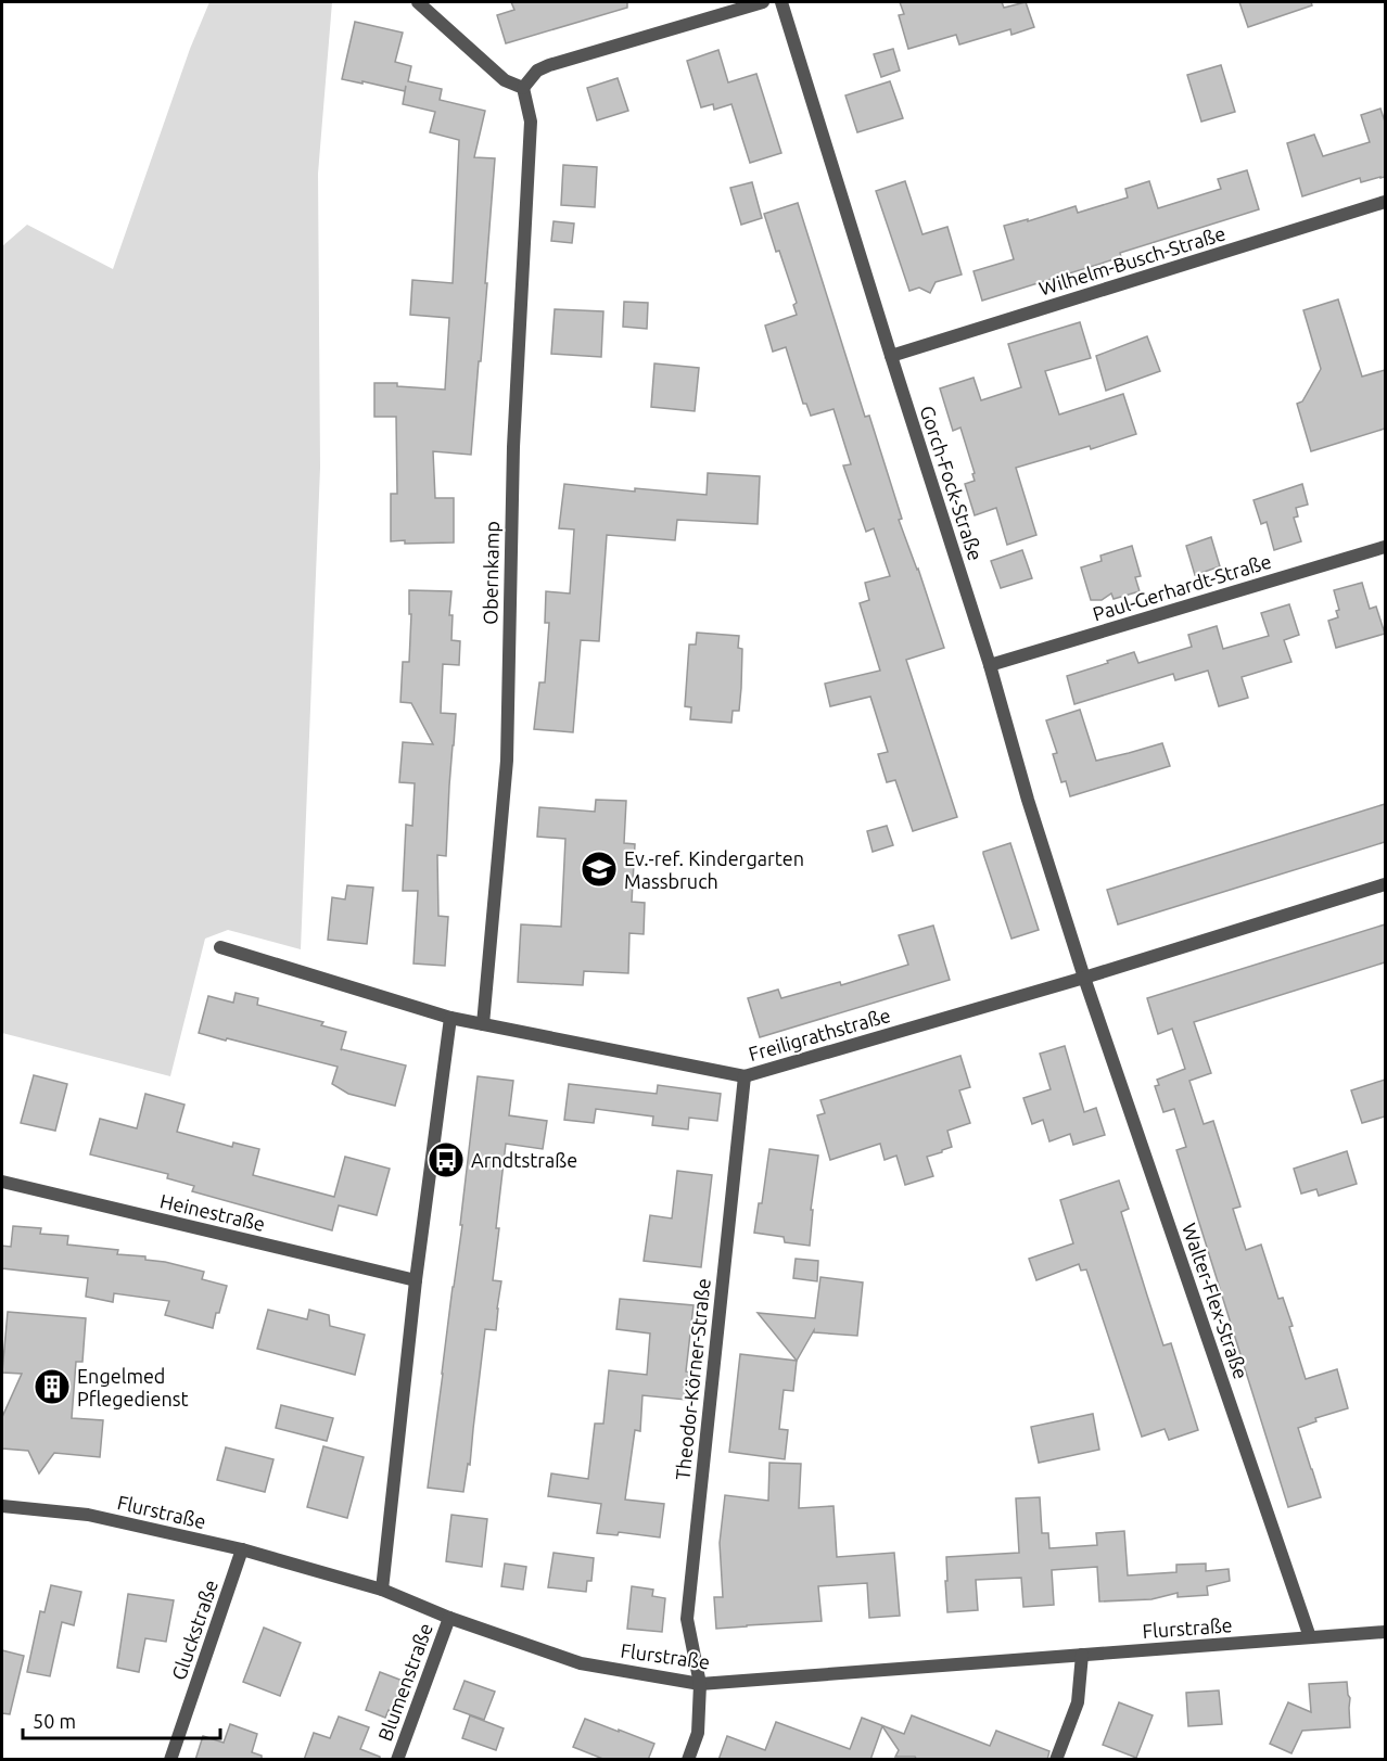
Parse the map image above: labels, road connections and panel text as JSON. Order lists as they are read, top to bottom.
{
  "streets": {
    "street": [
      "Wilhelm-Busch-Straße",
      "Gorch-Fock-Straße",
      "Obernkamp",
      "Paul-Gerhardt-Straße",
      "Freiligrathstraße",
      "Heinestraße",
      "Walter-Flex-Straße",
      "Theodor-Körner-Straße",
      "Flurstraße",
      "Gluckstraße",
      "Blumenstraße"
    ]
  },
  "crossings": [
    ["Wilhelm-Busch-Straße", "Gorch-Fock-Straße"],
    ["Gorch-Fock-Straße", "Paul-Gerhardt-Straße"],
    ["Gorch-Fock-Straße", "Freiligrathstraße"],
    ["Gorch-Fock-Straße", "Walter-Flex-Straße"],
    ["Obernkamp", "Freiligrathstraße"],
    ["Freiligrathstraße", "Walter-Flex-Straße"],
    ["Freiligrathstraße", "Theodor-Körner-Straße"],
    ["Walter-Flex-Straße", "Flurstraße"],
    ["Theodor-Körner-Straße", "Flurstraße"],
    ["Flurstraße", "Gluckstraße"],
    ["Flurstraße", "Blumenstraße"]
  ],
  "places": {
    "school or university": ["Ev.-ref. Kindergarten Massbruch"],
    "bus stop": ["Arndtstraße"],
    "building": ["Engelmed Pflegedienst"]
  },
  "scale_bar": "50 m"
}
